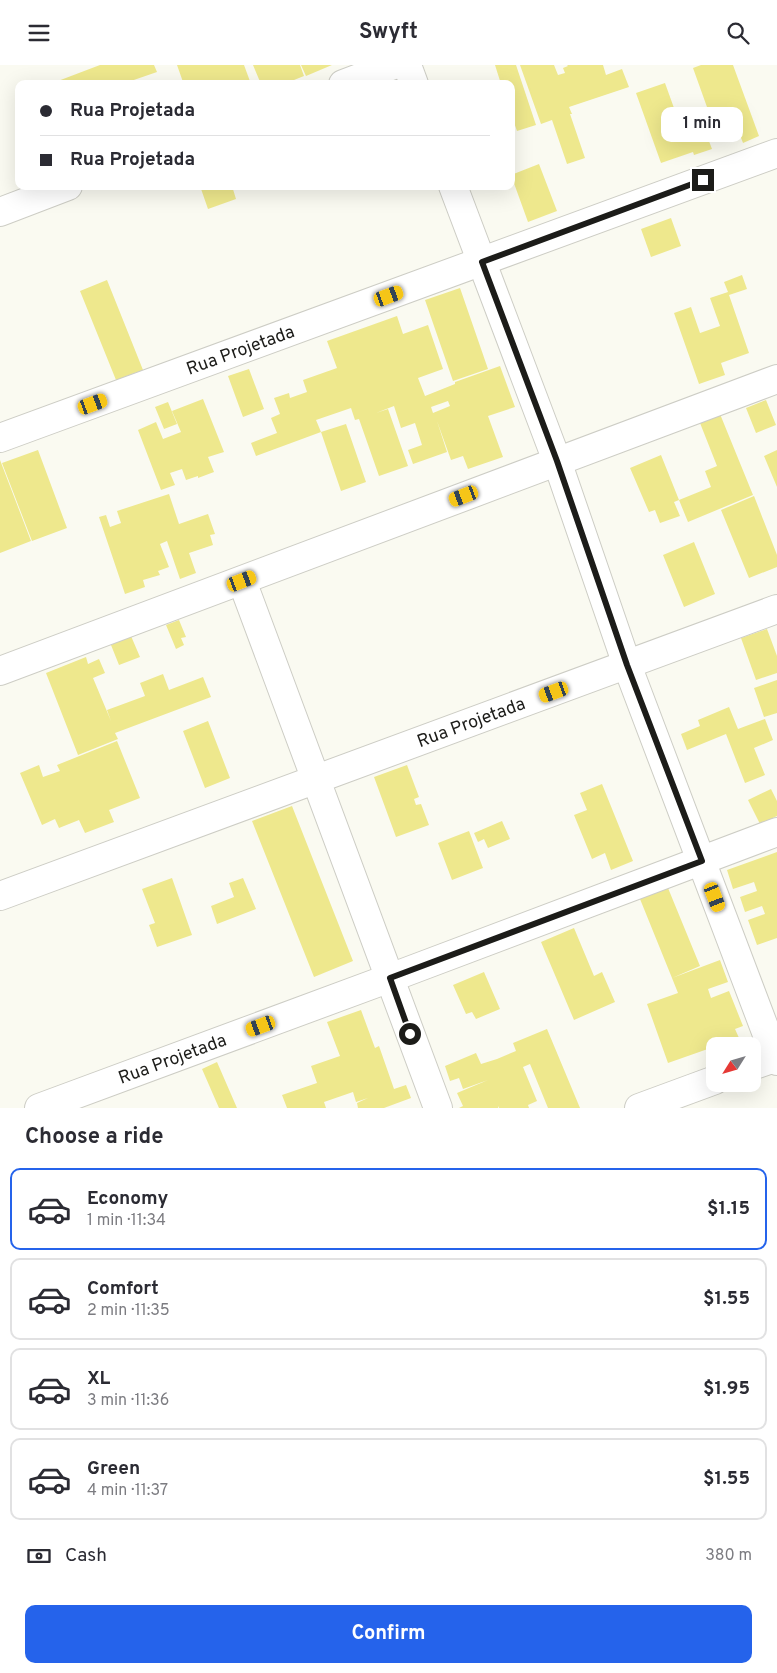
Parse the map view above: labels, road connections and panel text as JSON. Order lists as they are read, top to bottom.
{
  "streets": {
    "street": ["Rua Projetada"]
  },
  "north": "bottom left",
  "page": {
    "header": "Swyft",
    "banner": ["Rua Projetada", "Rua Projetada"],
    "bubble": "1 min",
    "heading": "Choose a ride",
    "list": [
      {
        "name": "Economy",
        "note": "1 min · 11:34",
        "value": "$1.15"
      },
      {
        "name": "Comfort",
        "note": "2 min · 11:35",
        "value": "$1.55"
      },
      {
        "name": "XL",
        "note": "3 min · 11:36",
        "value": "$1.95"
      },
      {
        "name": "Green",
        "note": "4 min · 11:37",
        "value": "$1.55"
      }
    ],
    "pay": ["Cash", "380 m"],
    "buttons": "Confirm"
  }
}
